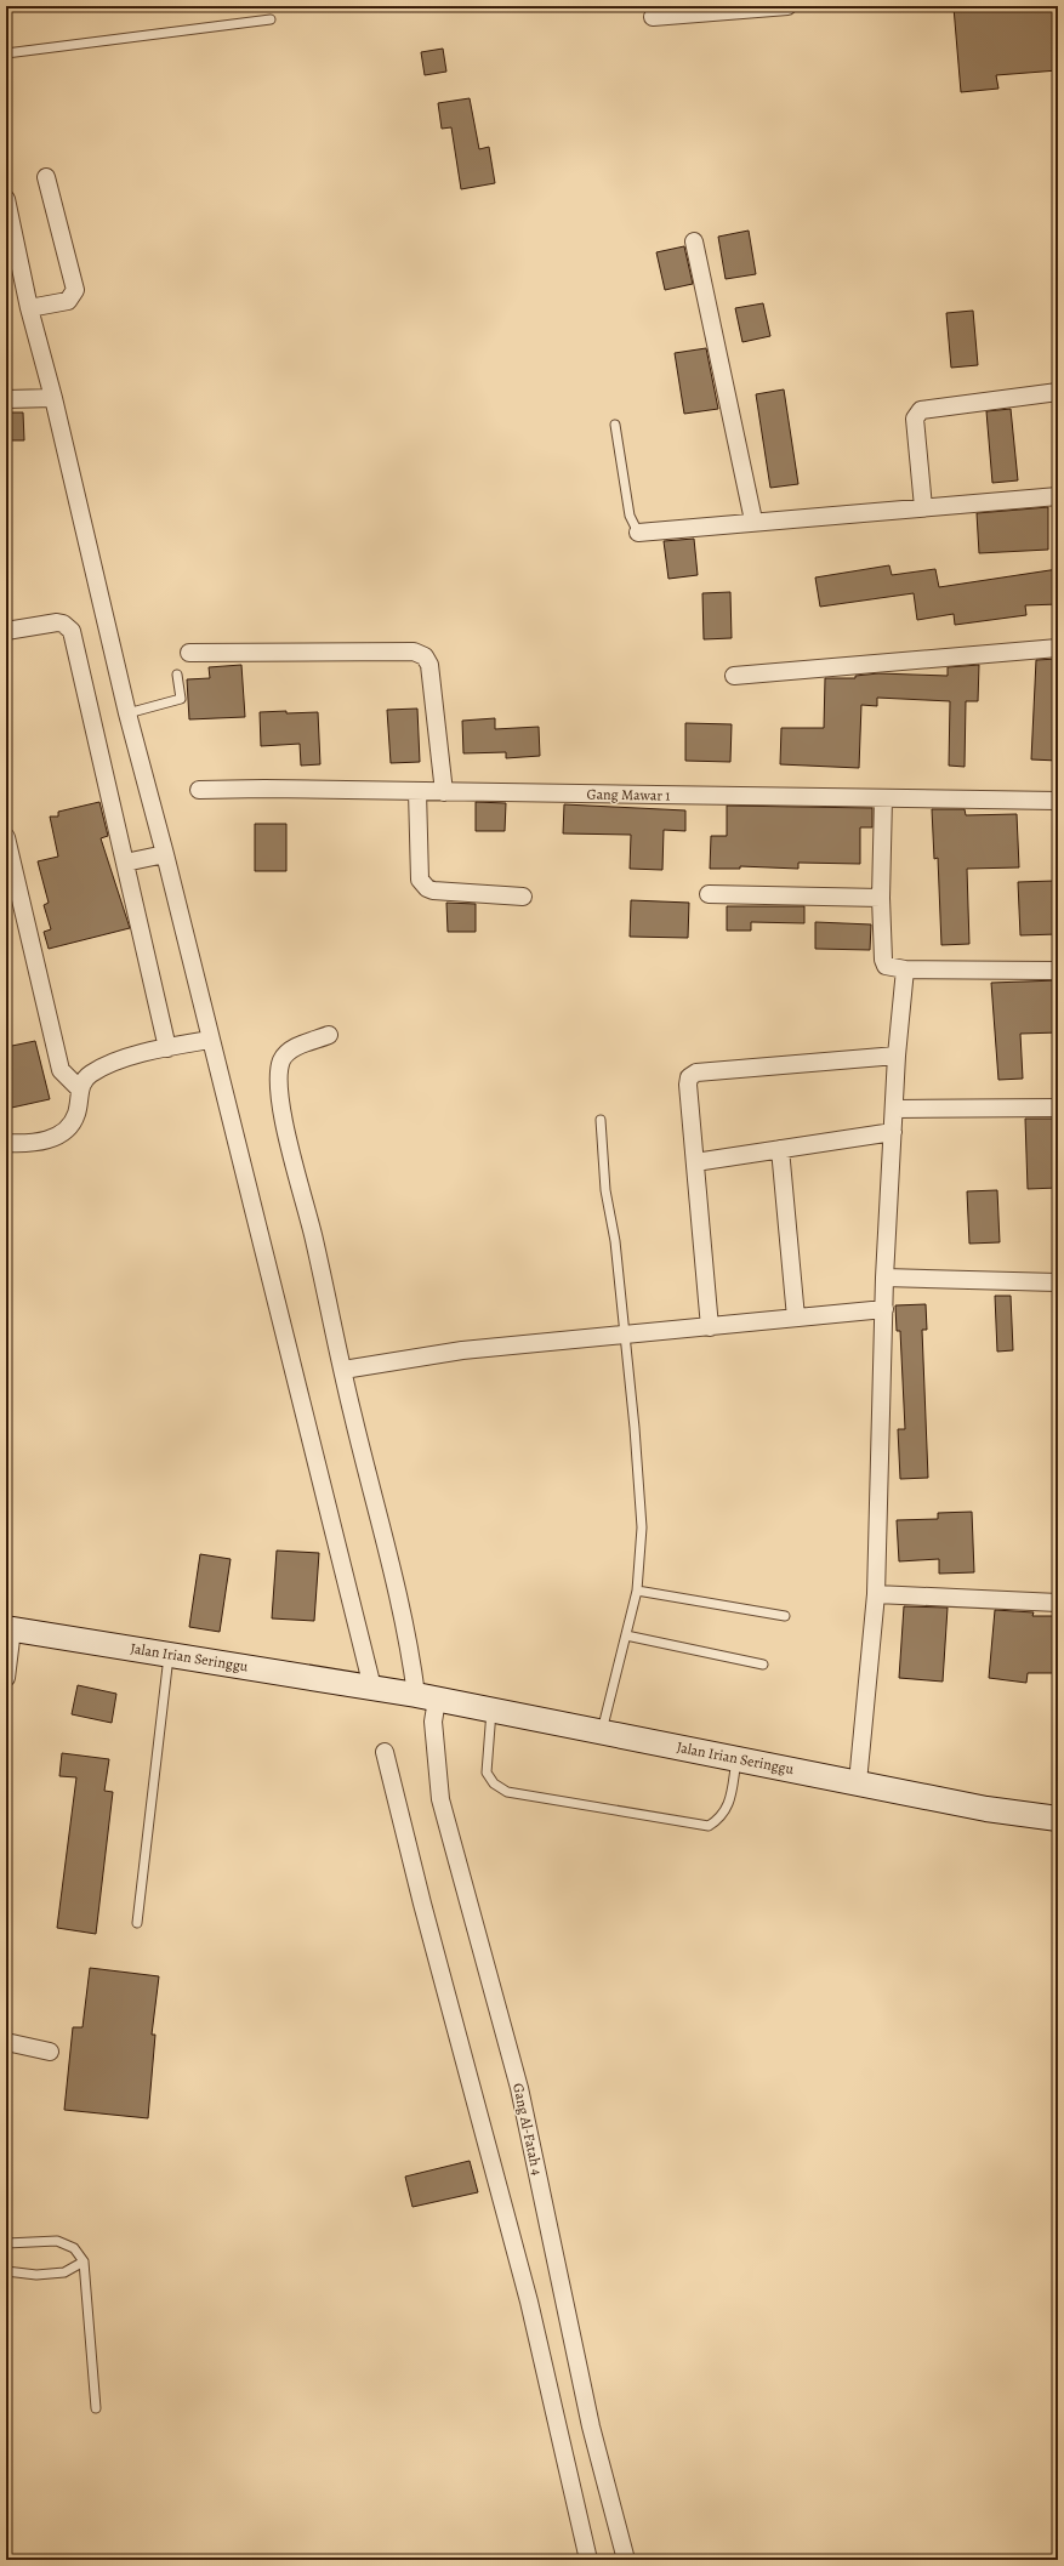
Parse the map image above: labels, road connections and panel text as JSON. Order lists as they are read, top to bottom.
{
  "streets": {
    "street": ["Gang Mawar 1", "Jalan Irian Seringgu", "Gang Al-Fatah 4"]
  },
  "crossings": [
    ["Jalan Irian Seringgu", "Gang Al-Fatah 4"]
  ]
}
